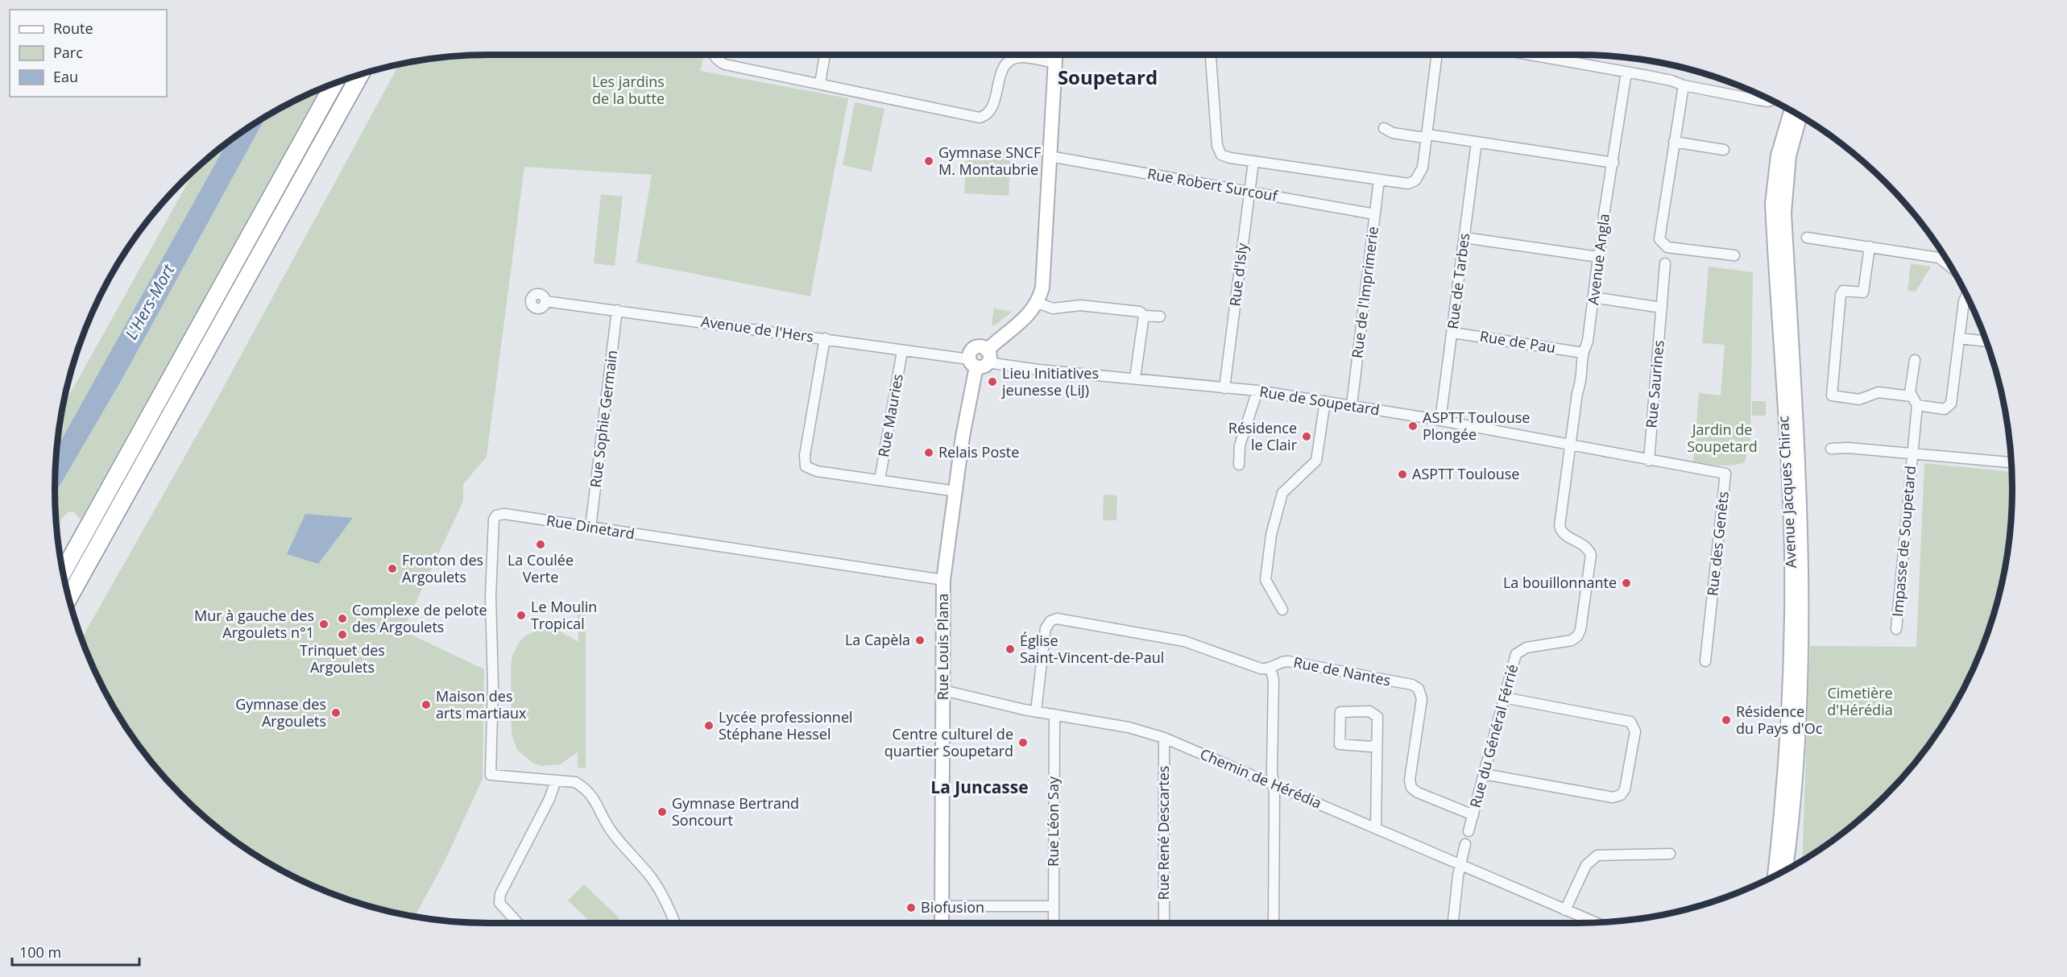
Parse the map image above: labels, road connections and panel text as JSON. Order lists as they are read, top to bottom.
{
  "streets": {
    "main road": ["Avenue Jacques Chirac", "Rue Louis Plana"],
    "street": [
      "Rue Robert Surcouf",
      "Avenue Angla",
      "Rue d'Isly",
      "Rue de Tarbes",
      "Rue de l'Imprimerie",
      "Avenue de l'Hers",
      "Rue de Pau",
      "Rue Saurines",
      "Rue de Soupetard",
      "Rue Mauries",
      "Rue Sophie Germain",
      "Rue Dinetard",
      "Impasse de Soupetard",
      "Rue des Genêts",
      "Rue de Nantes",
      "Rue du Général Férrié",
      "Chemin de Hérédia",
      "Rue Léon Say",
      "Rue René Descartes"
    ]
  },
  "crossings": [
    ["Rue Robert Surcouf", "Rue d'Isly"],
    ["Rue Robert Surcouf", "Rue de l'Imprimerie"],
    ["Avenue Angla", "Rue de Pau"],
    ["Avenue Angla", "Rue de Soupetard"],
    ["Avenue Angla", "Rue du Général Férrié"],
    ["Rue d'Isly", "Rue de Soupetard"],
    ["Rue de Tarbes", "Rue de Pau"],
    ["Rue de Tarbes", "Rue de Soupetard"],
    ["Rue de l'Imprimerie", "Rue de Soupetard"],
    ["Avenue de l'Hers", "Rue de Soupetard"],
    ["Avenue de l'Hers", "Rue Mauries"],
    ["Avenue de l'Hers", "Rue Sophie Germain"],
    ["Avenue de l'Hers", "Rue Louis Plana"],
    ["Rue Saurines", "Rue de Soupetard"],
    ["Rue Saurines", "Rue des Genêts"],
    ["Rue de Soupetard", "Rue des Genêts"],
    ["Rue de Soupetard", "Rue Louis Plana"],
    ["Rue de Soupetard", "Rue du Général Férrié"],
    ["Rue Sophie Germain", "Rue Dinetard"],
    ["Rue Dinetard", "Rue Louis Plana"],
    ["Rue Louis Plana", "Chemin de Hérédia"],
    ["Rue de Nantes", "Rue du Général Férrié"],
    ["Rue de Nantes", "Chemin de Hérédia"],
    ["Chemin de Hérédia", "Rue Léon Say"],
    ["Chemin de Hérédia", "Rue René Descartes"]
  ],
  "districts": ["Soupetard", "La Juncasse"],
  "water": ["L'Hers-Mort"],
  "parks": ["Les jardins de la butte", "Jardin de Soupetard", "Cimetière d'Hérédia"],
  "places": [
    "Gymnase SNCF M. Montaubrie",
    "Lieu Initiatives jeunesse (LiJ)",
    "ASPTT Toulouse Plongée",
    "Résidence le Clair",
    "Relais Poste",
    "ASPTT Toulouse",
    "La Coulée Verte",
    "Fronton des Argoulets",
    "La bouillonnante",
    "Le Moulin Tropical",
    "Complexe de pelote des Argoulets",
    "Mur à gauche des Argoulets n°1",
    "Trinquet des Argoulets",
    "La Capèla",
    "Église Saint-Vincent-de-Paul",
    "Maison des arts martiaux",
    "Gymnase des Argoulets",
    "Résidence du Pays d'Oc",
    "Lycée professionnel Stéphane Hessel",
    "Centre culturel de quartier Soupetard",
    "Gymnase Bertrand Soncourt",
    "Biofusion"
  ],
  "legend": ["Route", "Parc", "Eau"],
  "scale_bar": "100 m"
}
